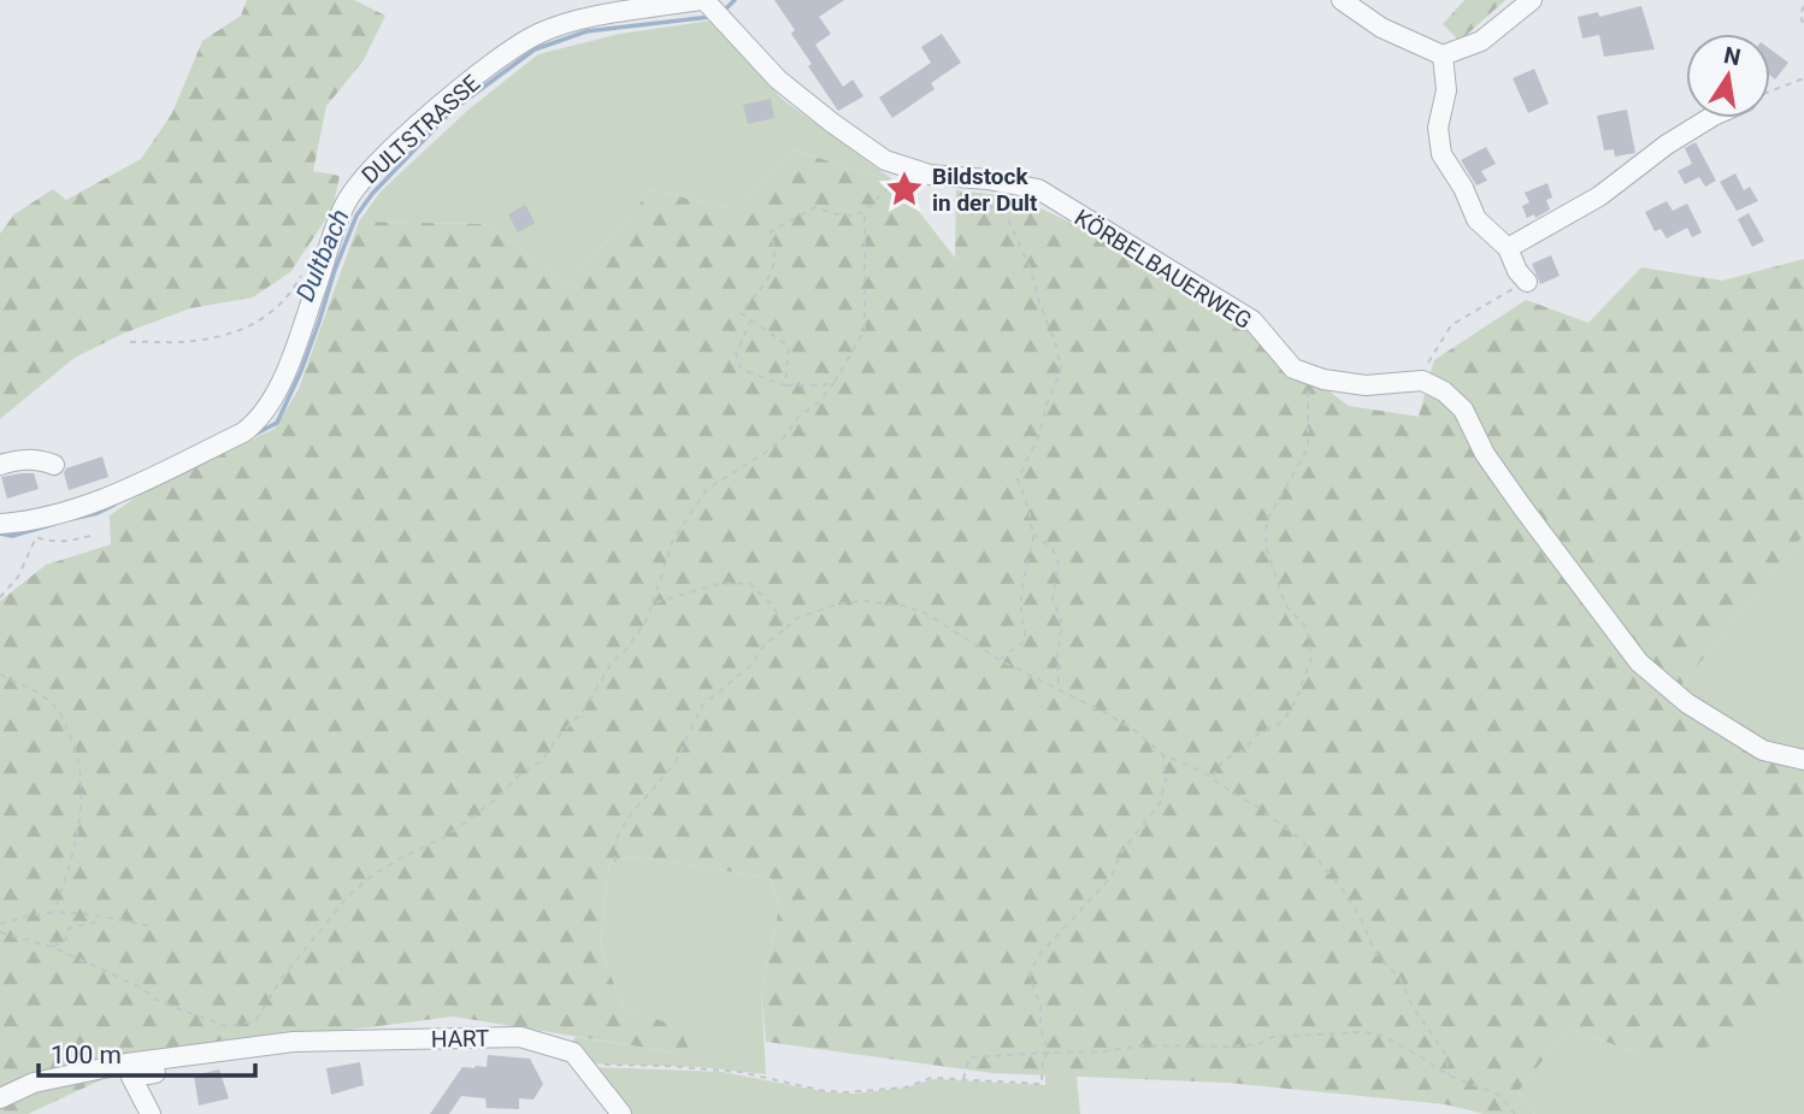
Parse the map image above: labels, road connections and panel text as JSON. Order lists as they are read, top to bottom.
{
  "streets": {
    "street": ["DULTSTRASSE", "KÖRBELBAUERWEG", "HART"]
  },
  "crossings": [
    ["DULTSTRASSE", "KÖRBELBAUERWEG"]
  ],
  "water": ["Dultbach"],
  "places": {
    "place": ["Bildstock in der Dult"]
  },
  "scale_bar": "100 m",
  "north": "top"
}
